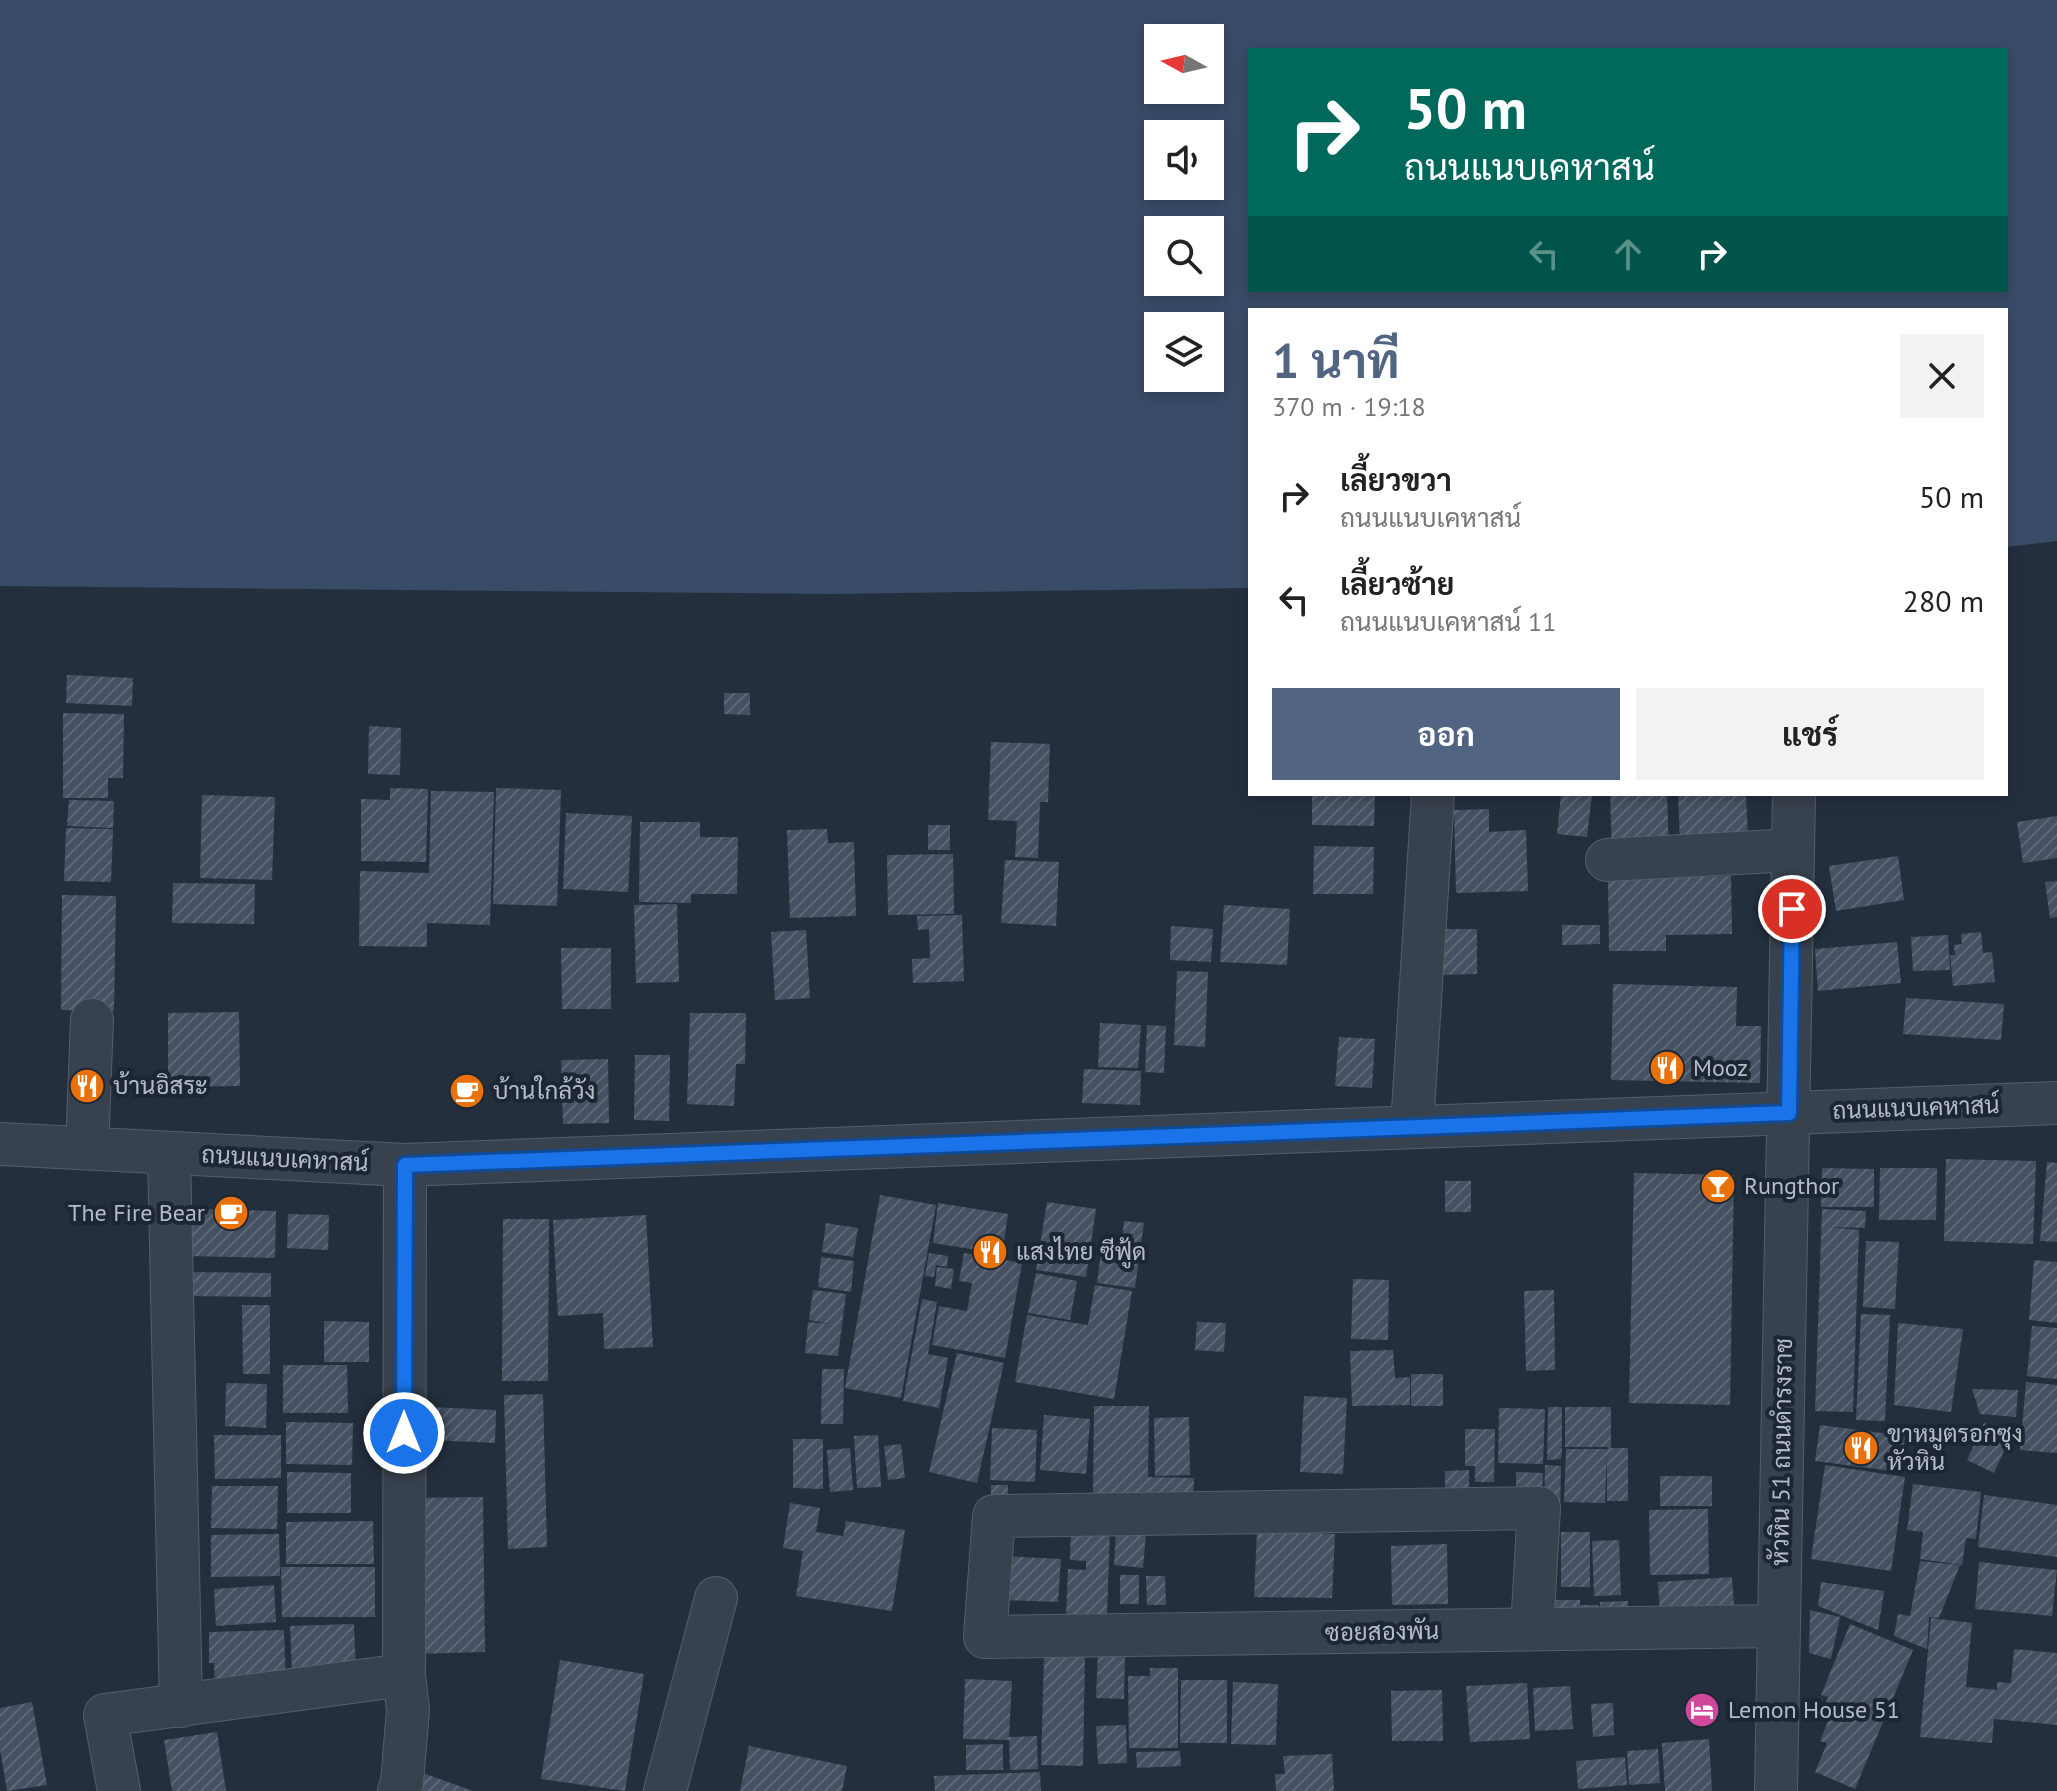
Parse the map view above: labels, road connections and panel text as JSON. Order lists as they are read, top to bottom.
{
  "streets": {
    "street": ["ถนนแนบเคหาสน์", "หัวหิน 51 ถนนดำรงราช", "ซอยสองพัน"]
  },
  "crossings": [
    ["ถนนแนบเคหาสน์", "หัวหิน 51 ถนนดำรงราช"],
    ["หัวหิน 51 ถนนดำรงราช", "ซอยสองพัน"]
  ],
  "places": {
    "restaurant": [
      "Mooz",
      "บ้านอิสระ",
      "แสงไทย ซีฟู้ด",
      "ขาหมูตรอกซุง หัวหิน"
    ],
    "cafe": ["บ้านใกล้วัง", "The Fire Bear"],
    "bar": ["Rungthor"],
    "hotel": ["Lemon House 51"]
  },
  "north": "left",
  "page": {
    "turn": ["50 m", "ถนนแนบเคหาสน์"],
    "heading": ["1 นาที", "370 m · 19:18"],
    "list": [
      {
        "name": "เลี้ยวขวา",
        "note": "ถนนแนบเคหาสน์",
        "value": "50 m"
      },
      {
        "name": "เลี้ยวซ้าย",
        "note": "ถนนแนบเคหาสน์ 11",
        "value": "280 m"
      }
    ],
    "buttons": ["ออก", "แชร์"]
  }
}
